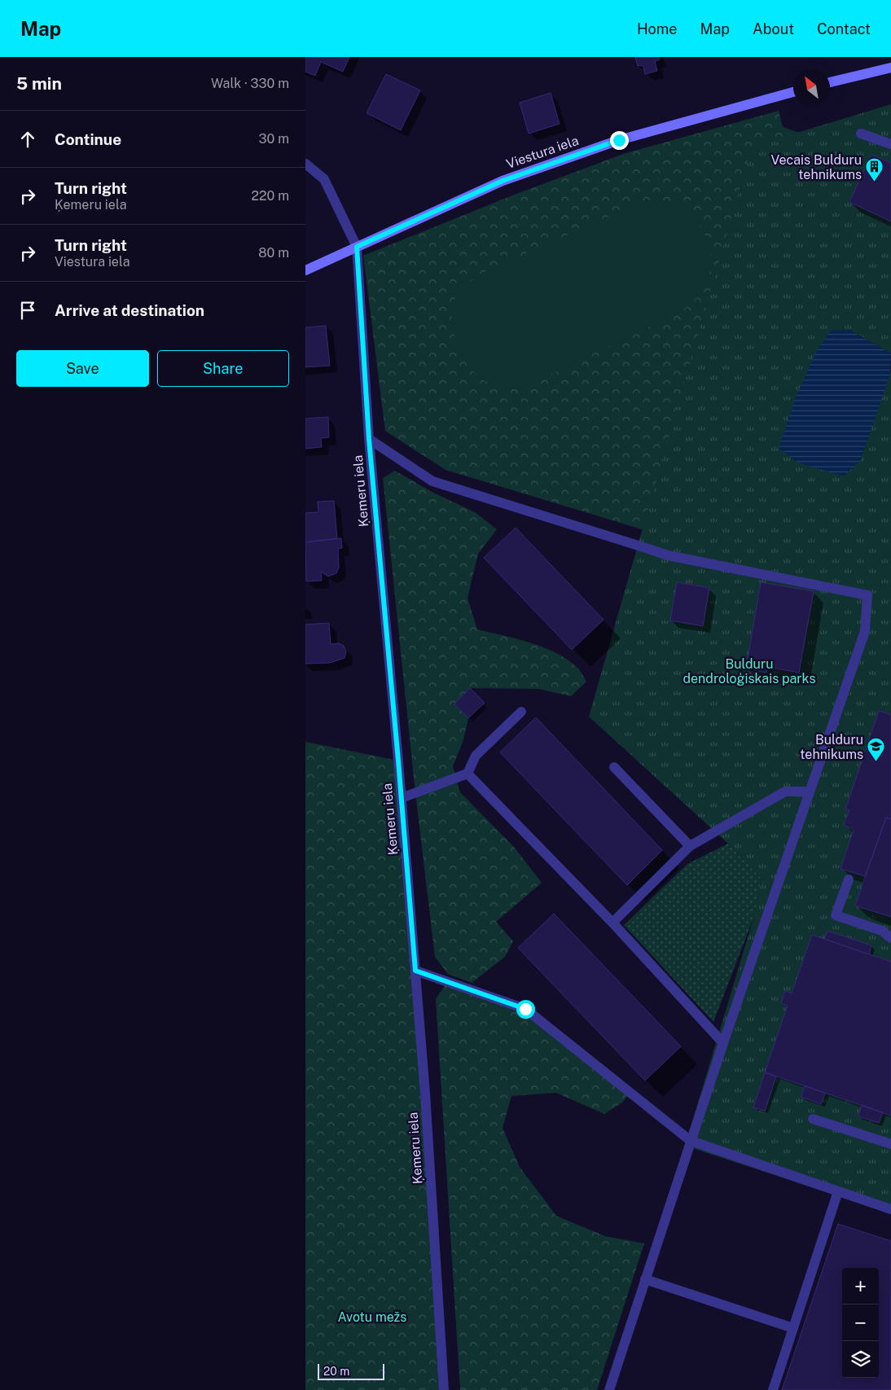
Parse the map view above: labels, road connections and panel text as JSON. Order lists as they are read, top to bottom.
{
  "streets": {
    "street": ["Viestura iela", "Ķemeru iela"]
  },
  "crossings": [
    ["Viestura iela", "Ķemeru iela"]
  ],
  "parks": ["Bulduru dendroloģiskais parks", "Avotu mežs"],
  "places": {
    "building": ["Vecais Bulduru tehnikums"],
    "school or university": ["Bulduru tehnikums"]
  },
  "scale_bar": "20 m",
  "north": "top left",
  "page": {
    "header": "Map",
    "nav": [
      "Home",
      "Map",
      "About",
      "Contact"
    ],
    "heading": ["5 min", "Walk · 330 m"],
    "list": [
      ["Continue", "30 m"],
      ["Turn right", "Ķemeru iela", "220 m"],
      ["Turn right", "Viestura iela", "80 m"],
      "Arrive at destination"
    ],
    "buttons": ["Save", "Share"],
    "map_buttons": ["+", "−"],
    "scale": "20 m"
  }
}
